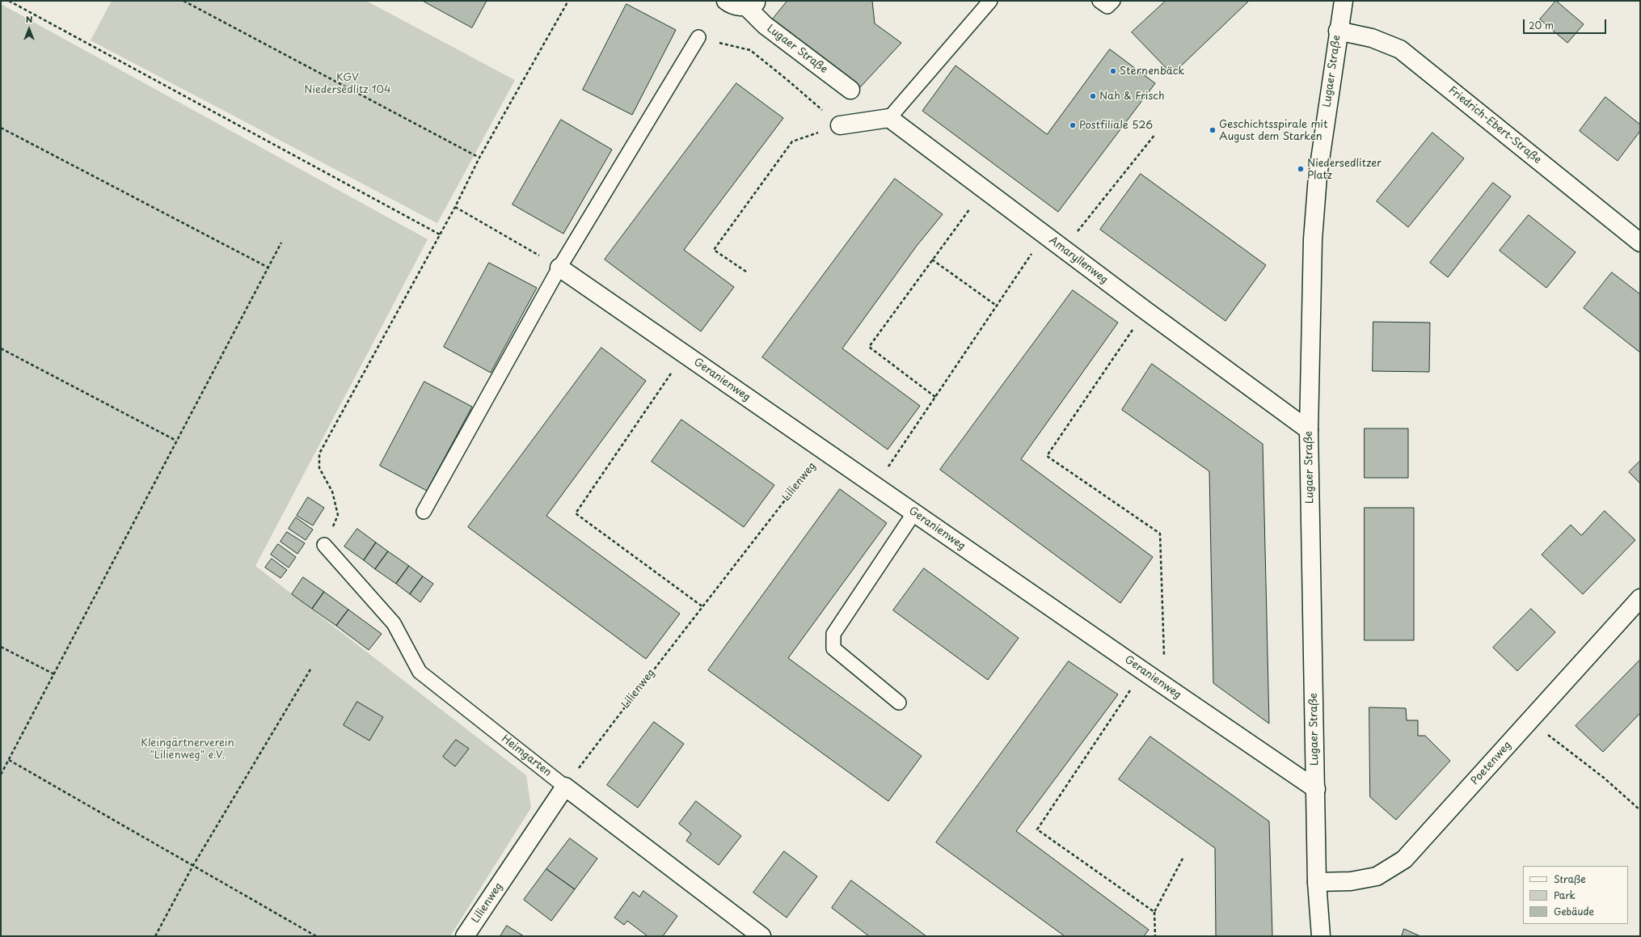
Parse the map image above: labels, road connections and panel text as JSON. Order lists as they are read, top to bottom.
{
  "streets": {
    "street": [
      "Lugaer Straße",
      "Friedrich-Ebert-Straße",
      "Amaryllenweg",
      "Geranienweg",
      "Lilienweg",
      "Heimgarten",
      "Poetenweg"
    ]
  },
  "crossings": [
    ["Lugaer Straße", "Friedrich-Ebert-Straße"],
    ["Lugaer Straße", "Amaryllenweg"],
    ["Lugaer Straße", "Geranienweg"],
    ["Lugaer Straße", "Poetenweg"],
    ["Geranienweg", "Lilienweg"],
    ["Lilienweg", "Heimgarten"]
  ],
  "parks": ["KGV Niedersedlitz 104", "Kleingärtnerverein \"Lilienweg\" e.V."],
  "places": [
    "Sternenbäck",
    "Nah & Frisch",
    "Postfiliale 526",
    "Geschichtsspirale mit August dem Starken",
    "Niedersedlitzer Platz"
  ],
  "legend": ["Straße", "Park", "Gebäude"],
  "scale_bar": "20 m",
  "north": "top"
}
